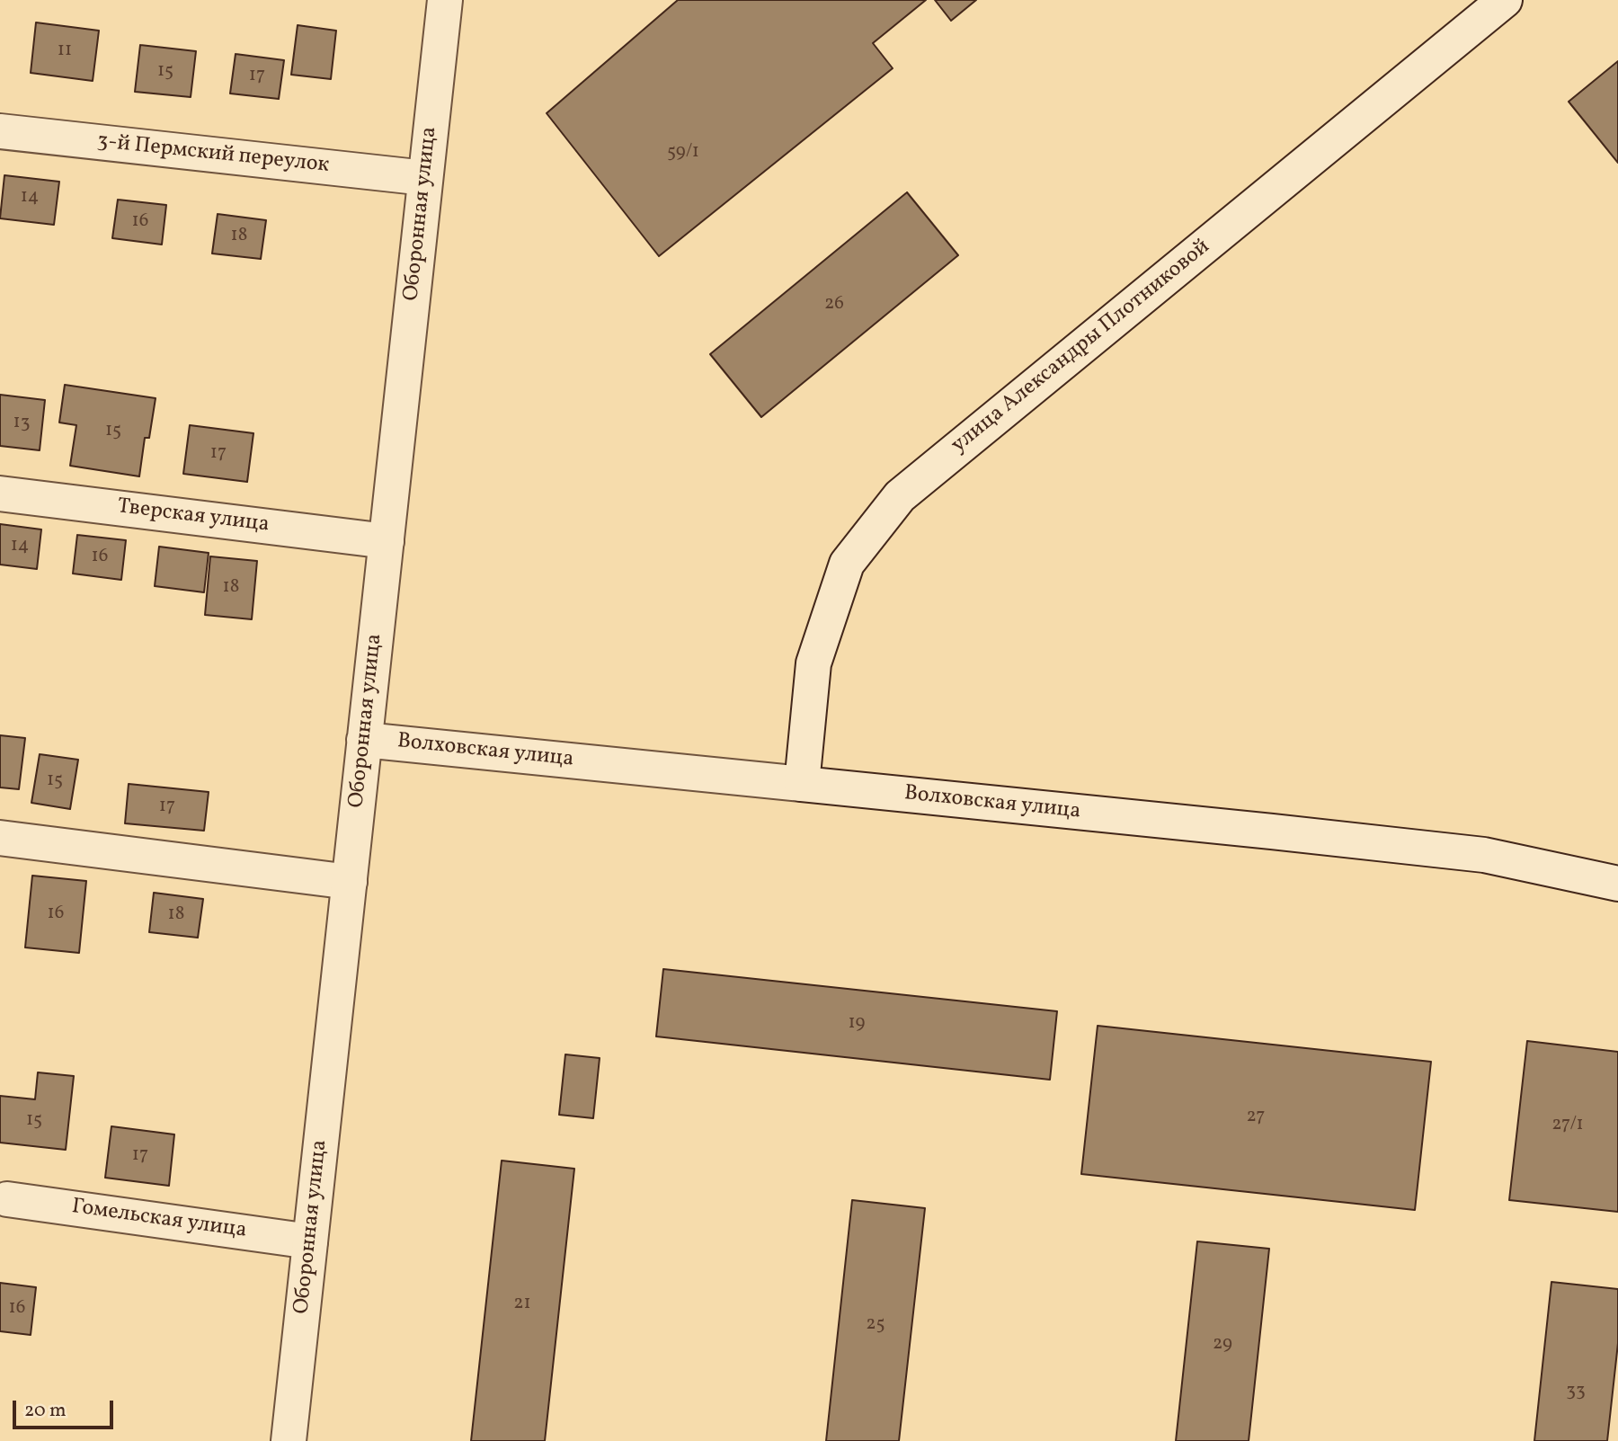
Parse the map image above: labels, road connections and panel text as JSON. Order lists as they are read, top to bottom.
{
  "streets": {
    "street": [
      "3-й Пермский переулок",
      "Оборонная улица",
      "улица Александры Плотниковой",
      "Тверская улица",
      "Волховская улица",
      "Гомельская улица"
    ]
  },
  "crossings": [
    ["3-й Пермский переулок", "Оборонная улица"],
    ["Оборонная улица", "Тверская улица"],
    ["Оборонная улица", "Волховская улица"],
    ["Оборонная улица", "Гомельская улица"],
    ["улица Александры Плотниковой", "Волховская улица"]
  ],
  "house_numbers": [
    "11",
    "15",
    "17",
    "59/1",
    "14",
    "16",
    "18",
    "26",
    "13",
    "15",
    "17",
    "14",
    "16",
    "18",
    "15",
    "17",
    "16",
    "18",
    "19",
    "27",
    "15",
    "27/1",
    "17",
    "21",
    "16",
    "25",
    "29",
    "33"
  ],
  "scale_bar": "20 m"
}
